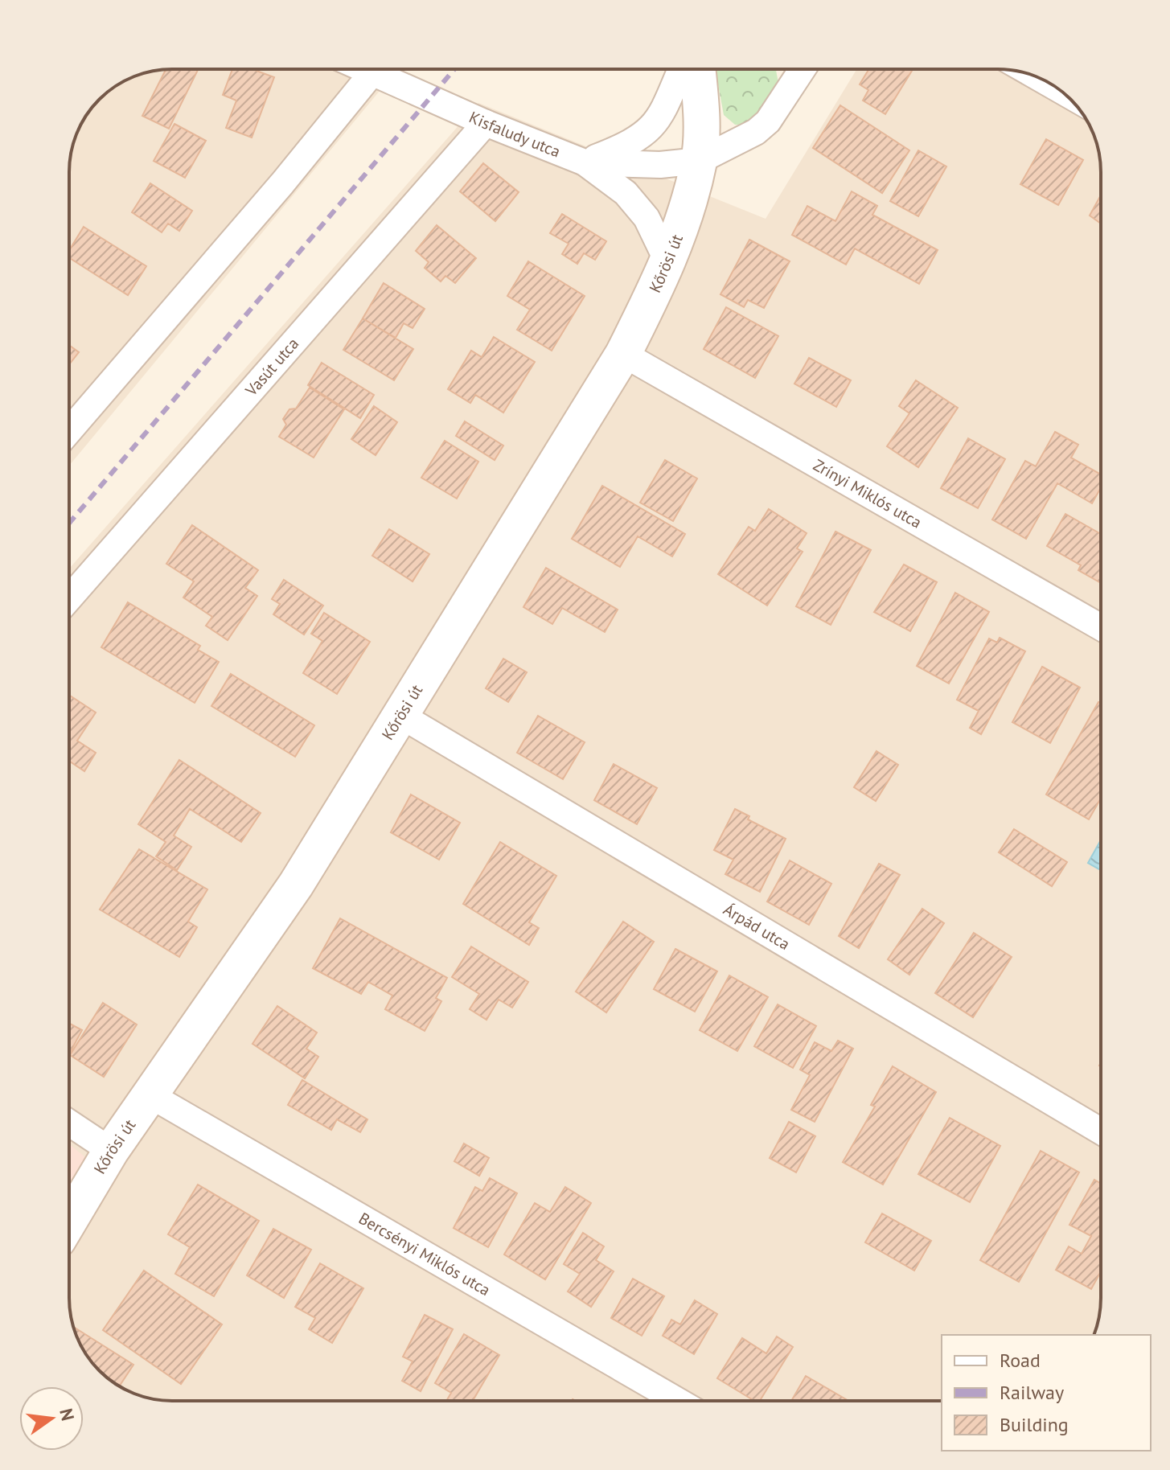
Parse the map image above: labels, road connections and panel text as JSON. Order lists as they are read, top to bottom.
{
  "streets": {
    "main road": ["Kőrösi út"],
    "street": [
      "Kisfaludy utca",
      "Vasút utca",
      "Zrínyi Miklós utca",
      "Árpád utca",
      "Bercsényi Miklós utca"
    ]
  },
  "crossings": [
    ["Kisfaludy utca", "Kőrösi út"],
    ["Kisfaludy utca", "Vasút utca"],
    ["Kőrösi út", "Zrínyi Miklós utca"],
    ["Kőrösi út", "Árpád utca"],
    ["Kőrösi út", "Bercsényi Miklós utca"]
  ],
  "legend": ["Road", "Railway", "Building"],
  "north": "right"
}
